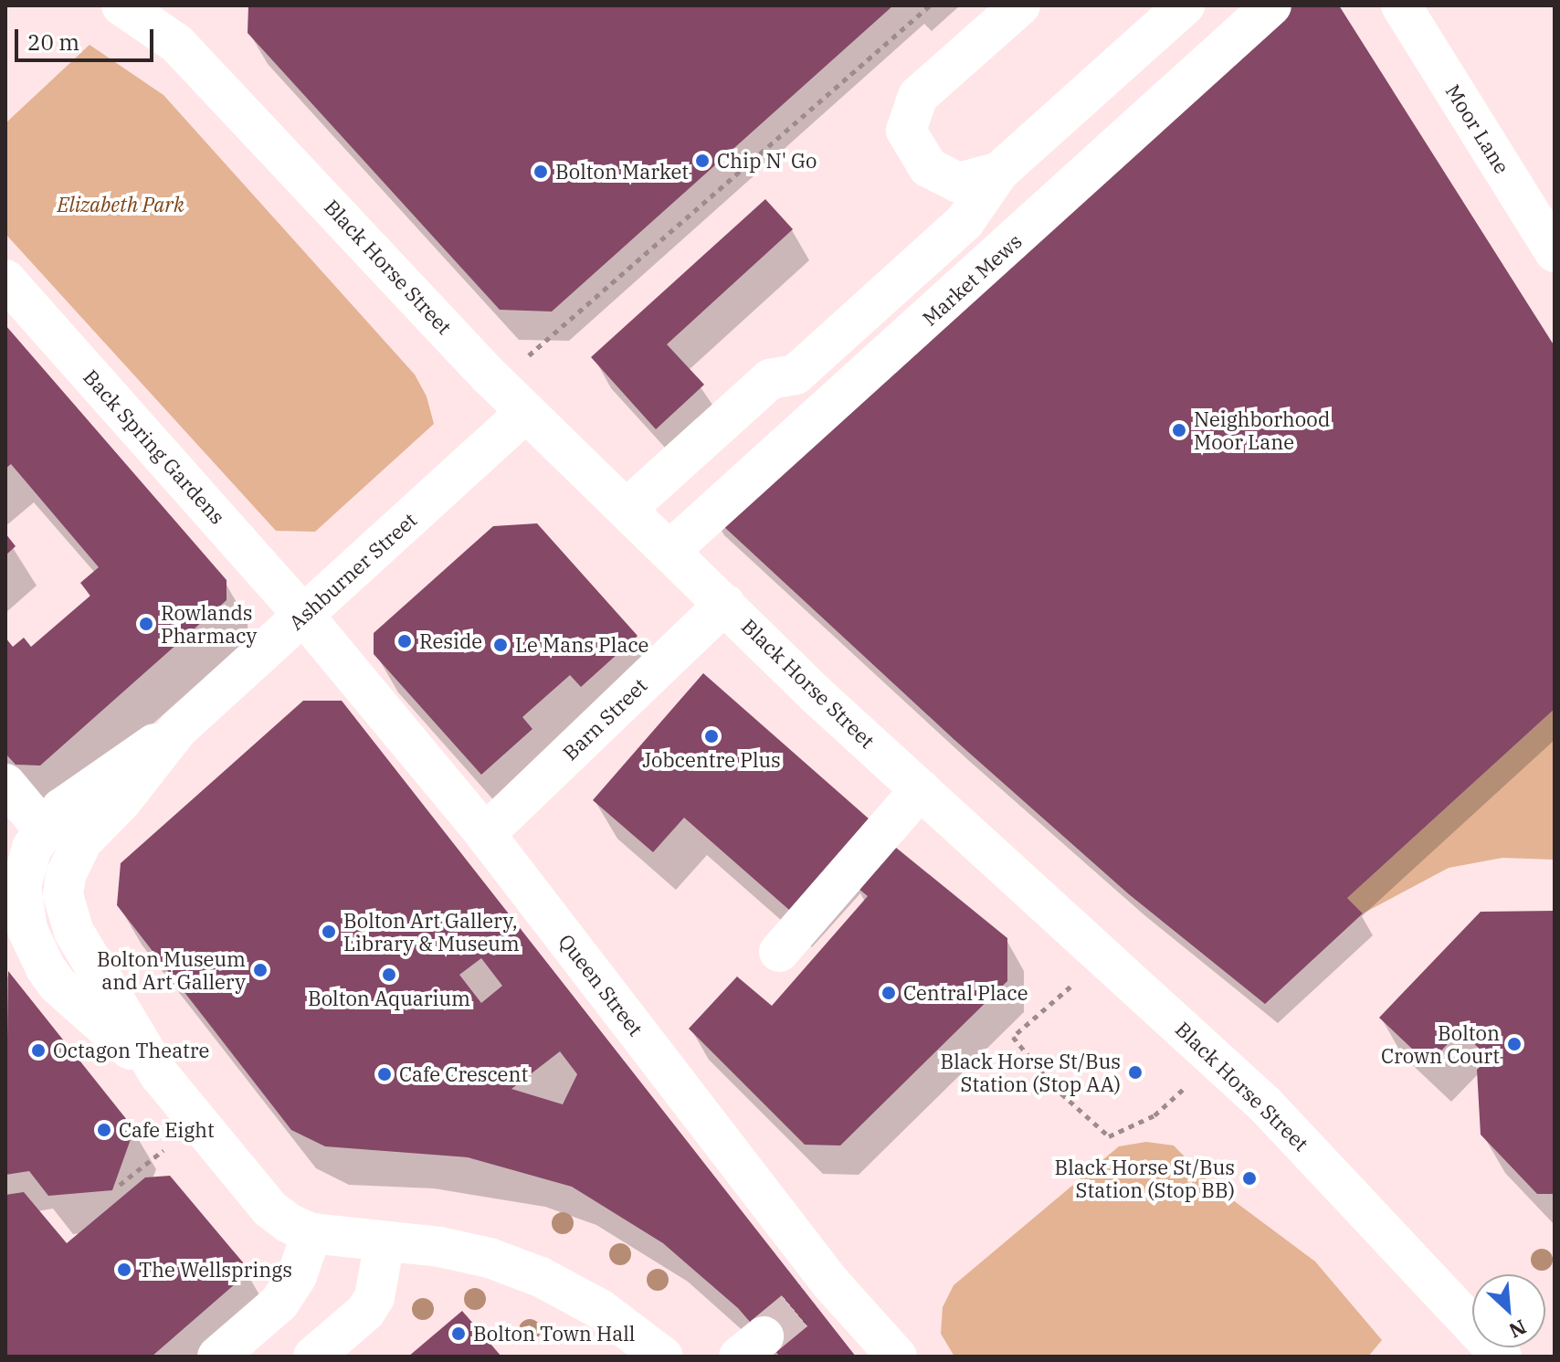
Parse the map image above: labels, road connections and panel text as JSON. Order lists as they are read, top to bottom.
{
  "streets": {
    "street": [
      "Moor Lane",
      "Black Horse Street",
      "Market Mews",
      "Back Spring Gardens",
      "Ashburner Street",
      "Barn Street",
      "Queen Street"
    ]
  },
  "crossings": [
    ["Black Horse Street", "Market Mews"],
    ["Black Horse Street", "Ashburner Street"],
    ["Black Horse Street", "Barn Street"],
    ["Back Spring Gardens", "Ashburner Street"],
    ["Back Spring Gardens", "Queen Street"],
    ["Ashburner Street", "Queen Street"],
    ["Barn Street", "Queen Street"]
  ],
  "parks": ["Elizabeth Park"],
  "places": [
    "Chip N' Go",
    "Bolton Market",
    "Neighborhood Moor Lane",
    "Rowlands Pharmacy",
    "Reside",
    "Le Mans Place",
    "Jobcentre Plus",
    "Bolton Art Gallery, Library & Museum",
    "Bolton Museum and Art Gallery",
    "Bolton Aquarium",
    "Central Place",
    "Bolton Crown Court",
    "Octagon Theatre",
    "Black Horse St/Bus Station (Stop AA)",
    "Cafe Crescent",
    "Cafe Eight",
    "Black Horse St/Bus Station (Stop BB)",
    "The Wellsprings",
    "Bolton Town Hall"
  ],
  "scale_bar": "20 m",
  "north": "bottom right"
}
